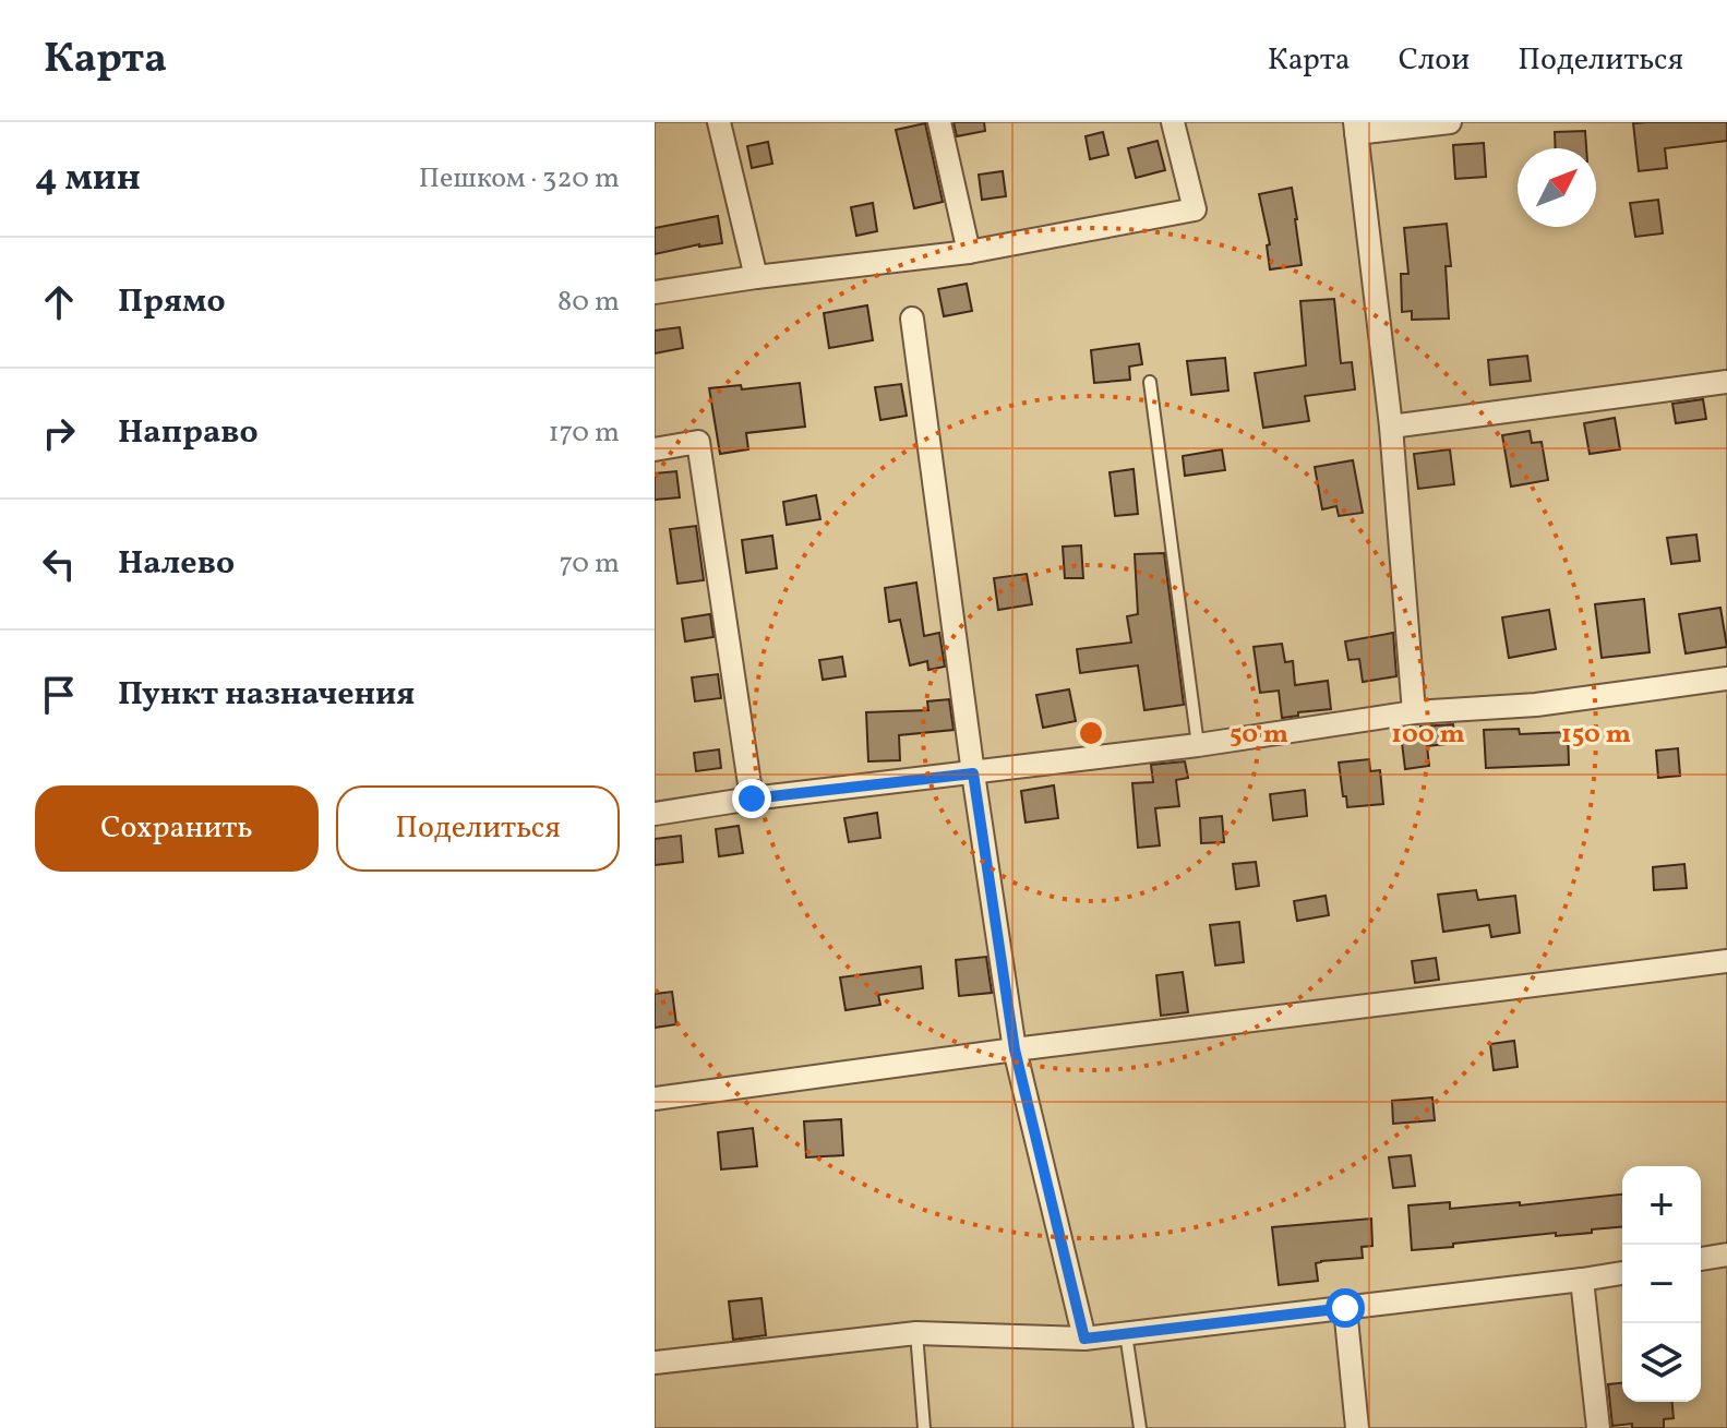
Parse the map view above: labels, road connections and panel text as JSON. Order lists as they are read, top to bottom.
{
  "north": "top right",
  "page": {
    "header": "Карта",
    "nav": ["Карта", "Слои", "Поделиться"],
    "heading": ["4 мин", "Пешком · 320 m"],
    "list": [
      ["Прямо", "80 m"],
      ["Направо", "170 m"],
      ["Налево", "70 m"],
      "Пункт назначения"
    ],
    "buttons": ["Сохранить", "Поделиться"],
    "map_buttons": ["+", "−"]
  },
  "rings": ["50 m", "100 m", "150 m"]
}
